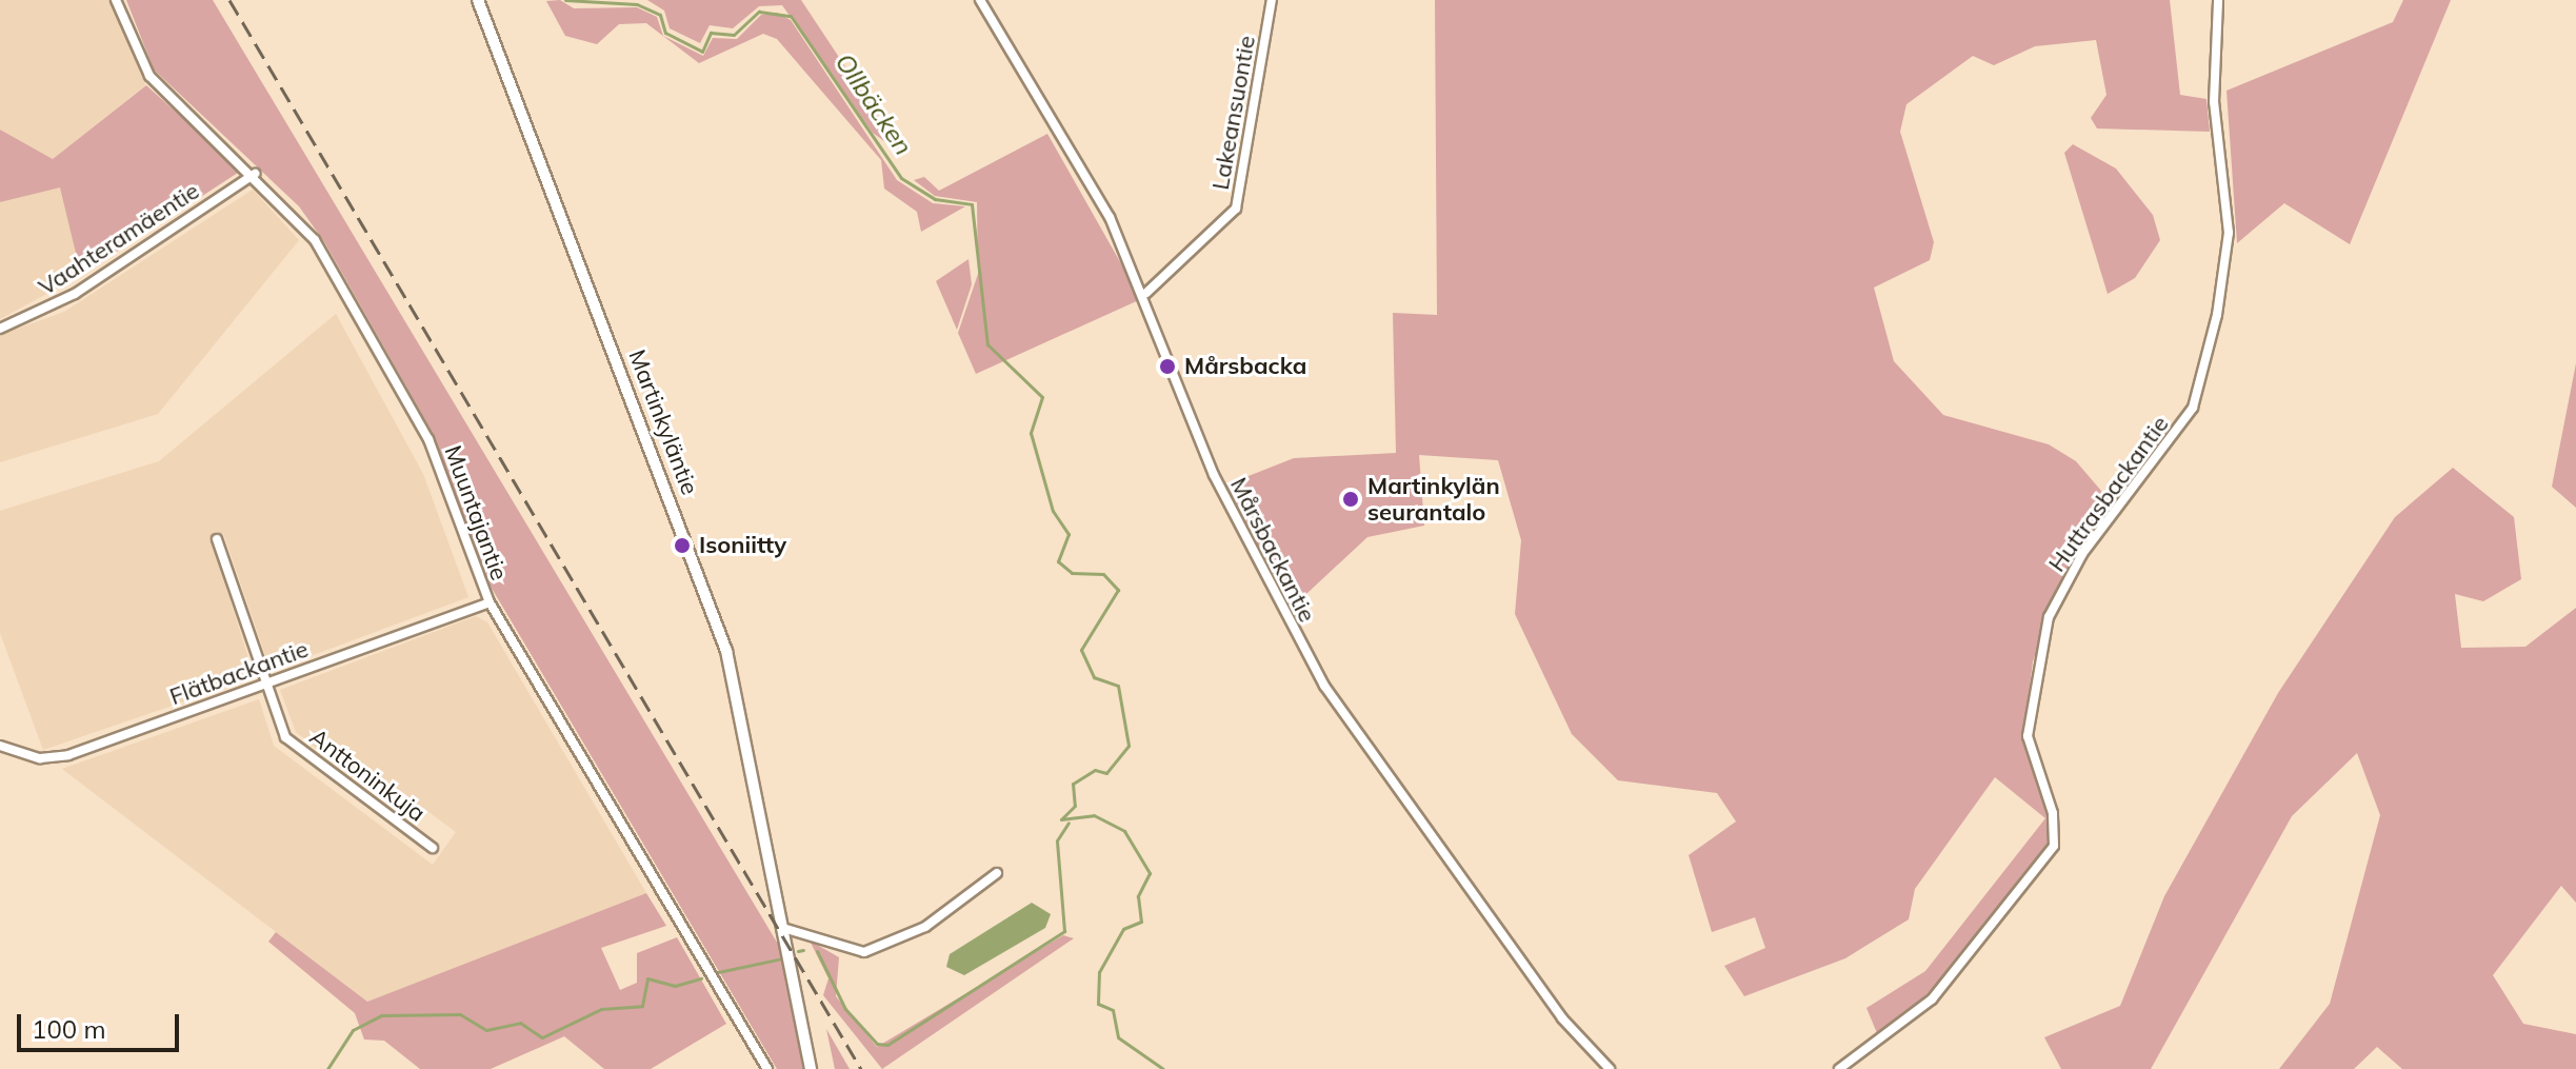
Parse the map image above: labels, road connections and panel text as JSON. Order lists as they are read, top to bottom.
{
  "streets": {
    "street": [
      "Lakeansuontie",
      "Vaahteramäentie",
      "Martinkyläntie",
      "Huttrasbackantie",
      "Muuntajantie",
      "Mårsbackantie",
      "Flätbackantie",
      "Anttoninkuja"
    ]
  },
  "crossings": [
    ["Lakeansuontie", "Mårsbackantie"],
    ["Vaahteramäentie", "Muuntajantie"],
    ["Muuntajantie", "Flätbackantie"],
    ["Flätbackantie", "Anttoninkuja"]
  ],
  "water": ["Ollbäcken"],
  "places": ["Mårsbacka", "Martinkylän seurantalo", "Isoniitty"],
  "scale_bar": "100 m"
}
